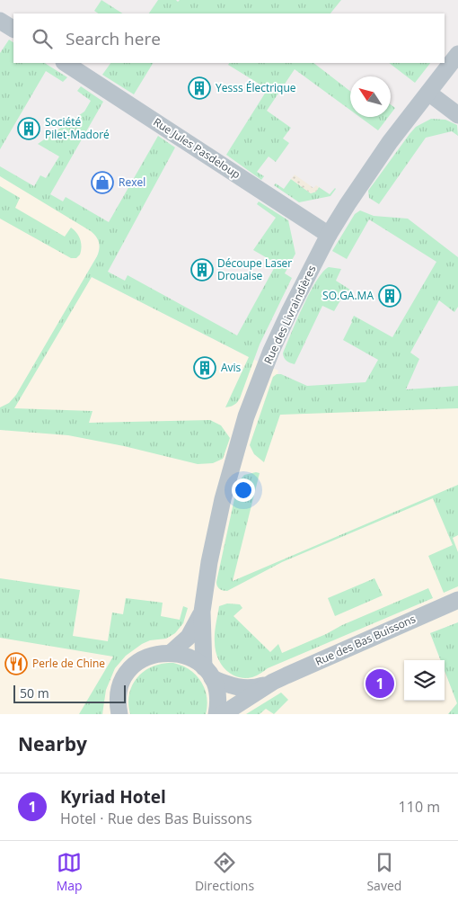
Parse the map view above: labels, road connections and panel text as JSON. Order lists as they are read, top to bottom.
{
  "streets": {
    "street": ["Rue Jules Pasdeloup", "Rue des Livraindières", "Rue des Bas Buissons"]
  },
  "crossings": [
    ["Rue Jules Pasdeloup", "Rue des Livraindières"]
  ],
  "places": {
    "building": [
      "Yesss Électrique",
      "Société Pilet-Madoré",
      "Découpe Laser Drouaise",
      "SO.GA.MA",
      "Avis"
    ],
    "shop": ["Rexel"],
    "restaurant": ["Perle de Chine"]
  },
  "scale_bar": "50 m",
  "north": "top left",
  "page": {
    "search": "Search here",
    "pins": "1",
    "scale": "50 m",
    "heading": "Nearby",
    "list": [
      {
        "mark": "1",
        "name": "Kyriad Hotel",
        "note": "Hotel · Rue des Bas Buissons",
        "value": "110 m"
      }
    ],
    "nav": ["Map", "Directions", "Saved"]
  }
}
